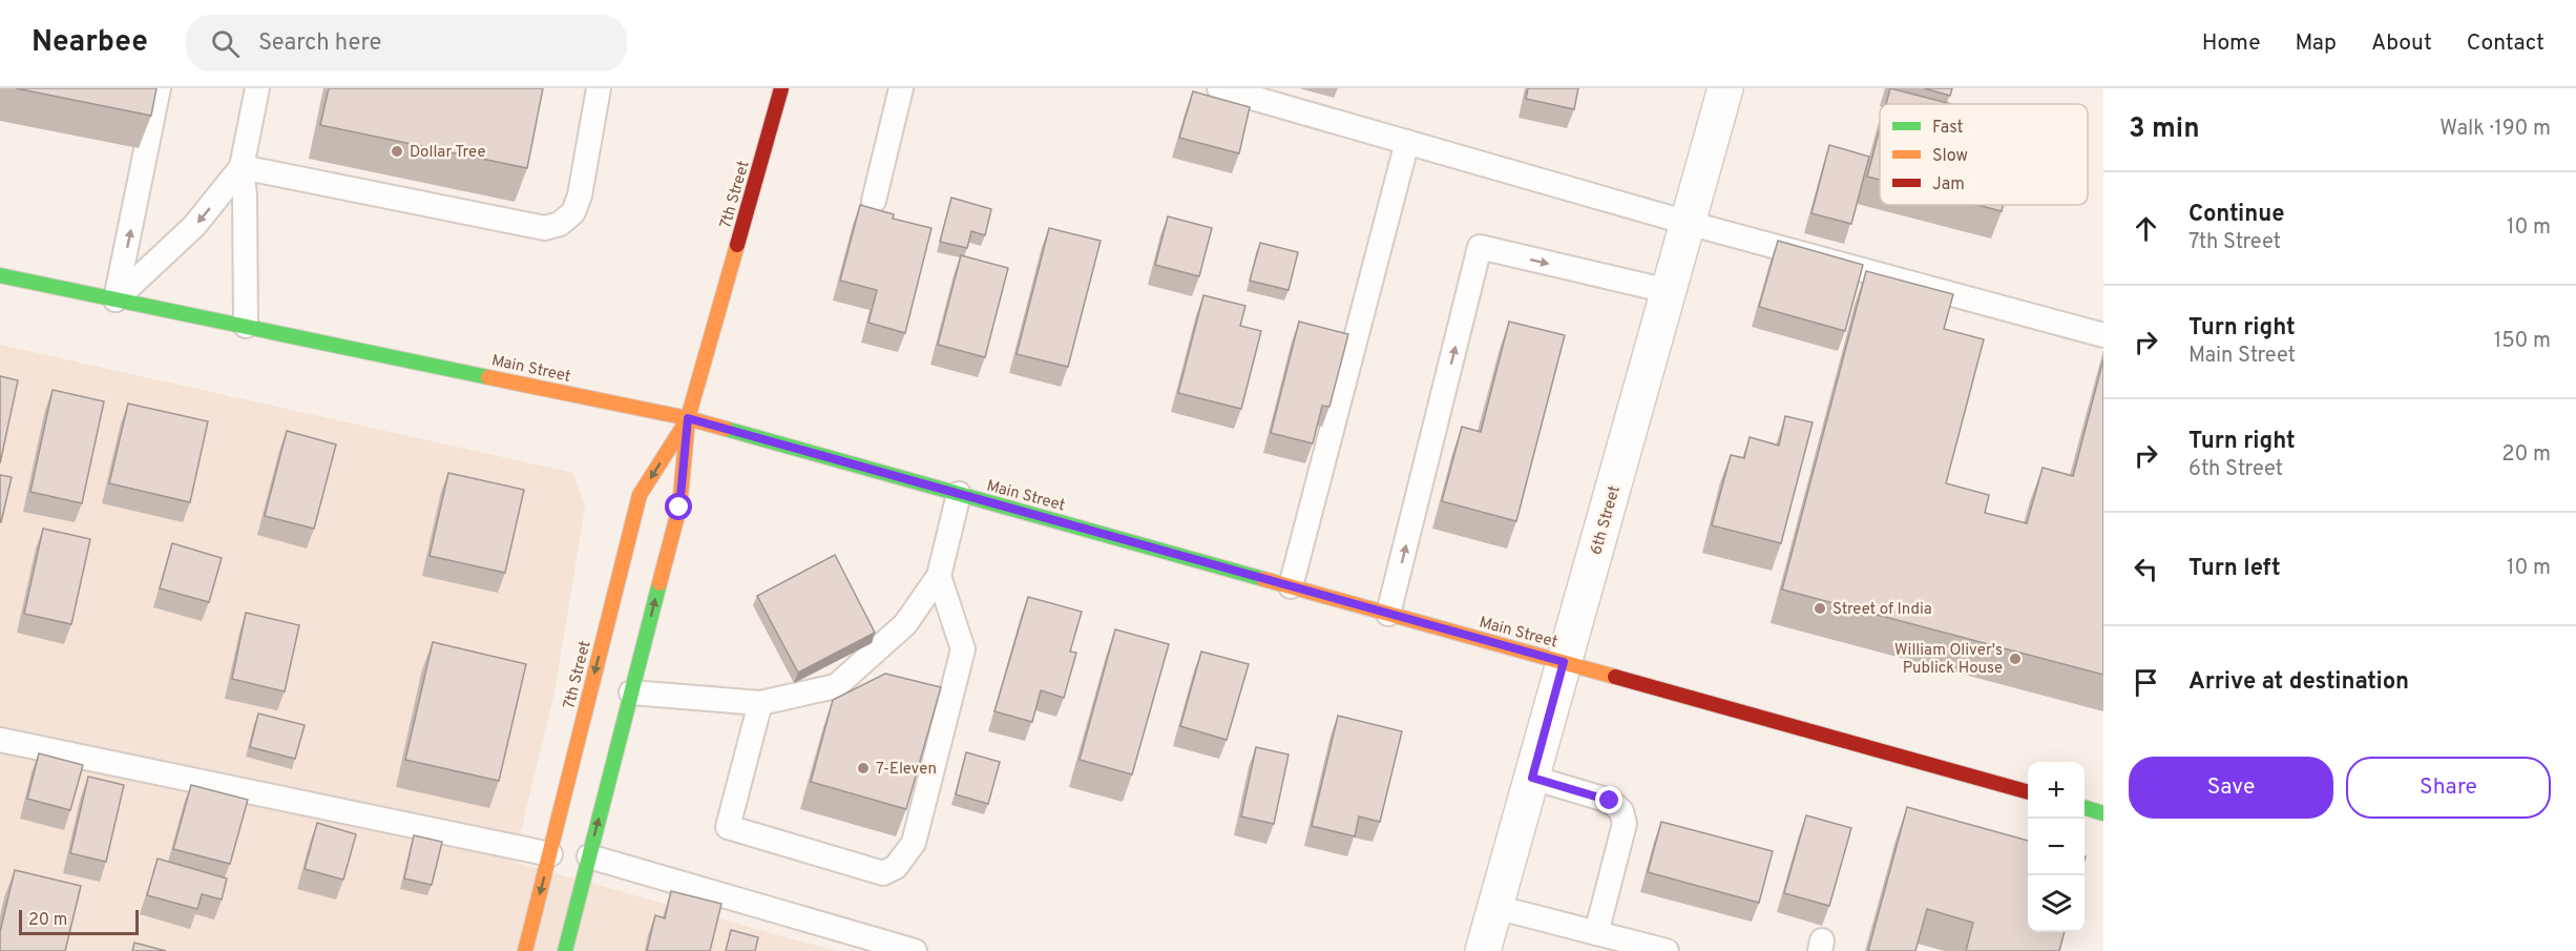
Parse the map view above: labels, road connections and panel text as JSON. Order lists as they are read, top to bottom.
{
  "streets": {
    "main road": ["7th Street", "Main Street"],
    "street": ["6th Street"]
  },
  "crossings": [
    ["7th Street", "Main Street"],
    ["Main Street", "6th Street"]
  ],
  "places": [
    "Dollar Tree",
    "Street of India",
    "William Oliver's Publick House",
    "7-Eleven"
  ],
  "legend": ["Fast", "Slow", "Jam"],
  "scale_bar": "20 m",
  "page": {
    "header": "Nearbee",
    "search": "Search here",
    "nav": [
      "Home",
      "Map",
      "About",
      "Contact"
    ],
    "heading": ["3 min", "Walk · 190 m"],
    "list": [
      ["Continue", "7th Street", "10 m"],
      ["Turn right", "Main Street", "150 m"],
      ["Turn right", "6th Street", "20 m"],
      ["Turn left", "10 m"],
      "Arrive at destination"
    ],
    "buttons": ["Save", "Share"],
    "map_buttons": ["+", "−"],
    "scale": "20 m"
  }
}
